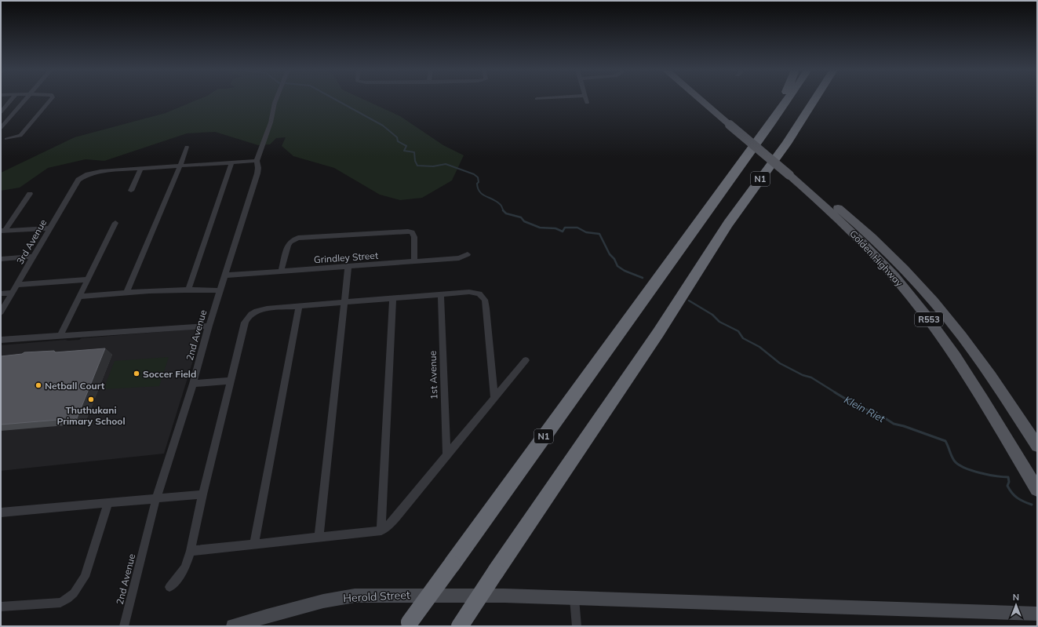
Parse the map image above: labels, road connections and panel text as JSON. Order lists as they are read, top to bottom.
{
  "streets": {
    "highway": ["N1"],
    "main road": ["Golden Highway", "R553"],
    "street": [
      "3rd Avenue",
      "Grindley Street",
      "2nd Avenue",
      "1st Avenue",
      "Herold Street"
    ]
  },
  "crossings": [
    ["Grindley Street", "2nd Avenue"]
  ],
  "water": ["Klein Riet"],
  "places": ["Soccer Field", "Netball Court", "Thuthukani Primary School"],
  "north": "top"
}
